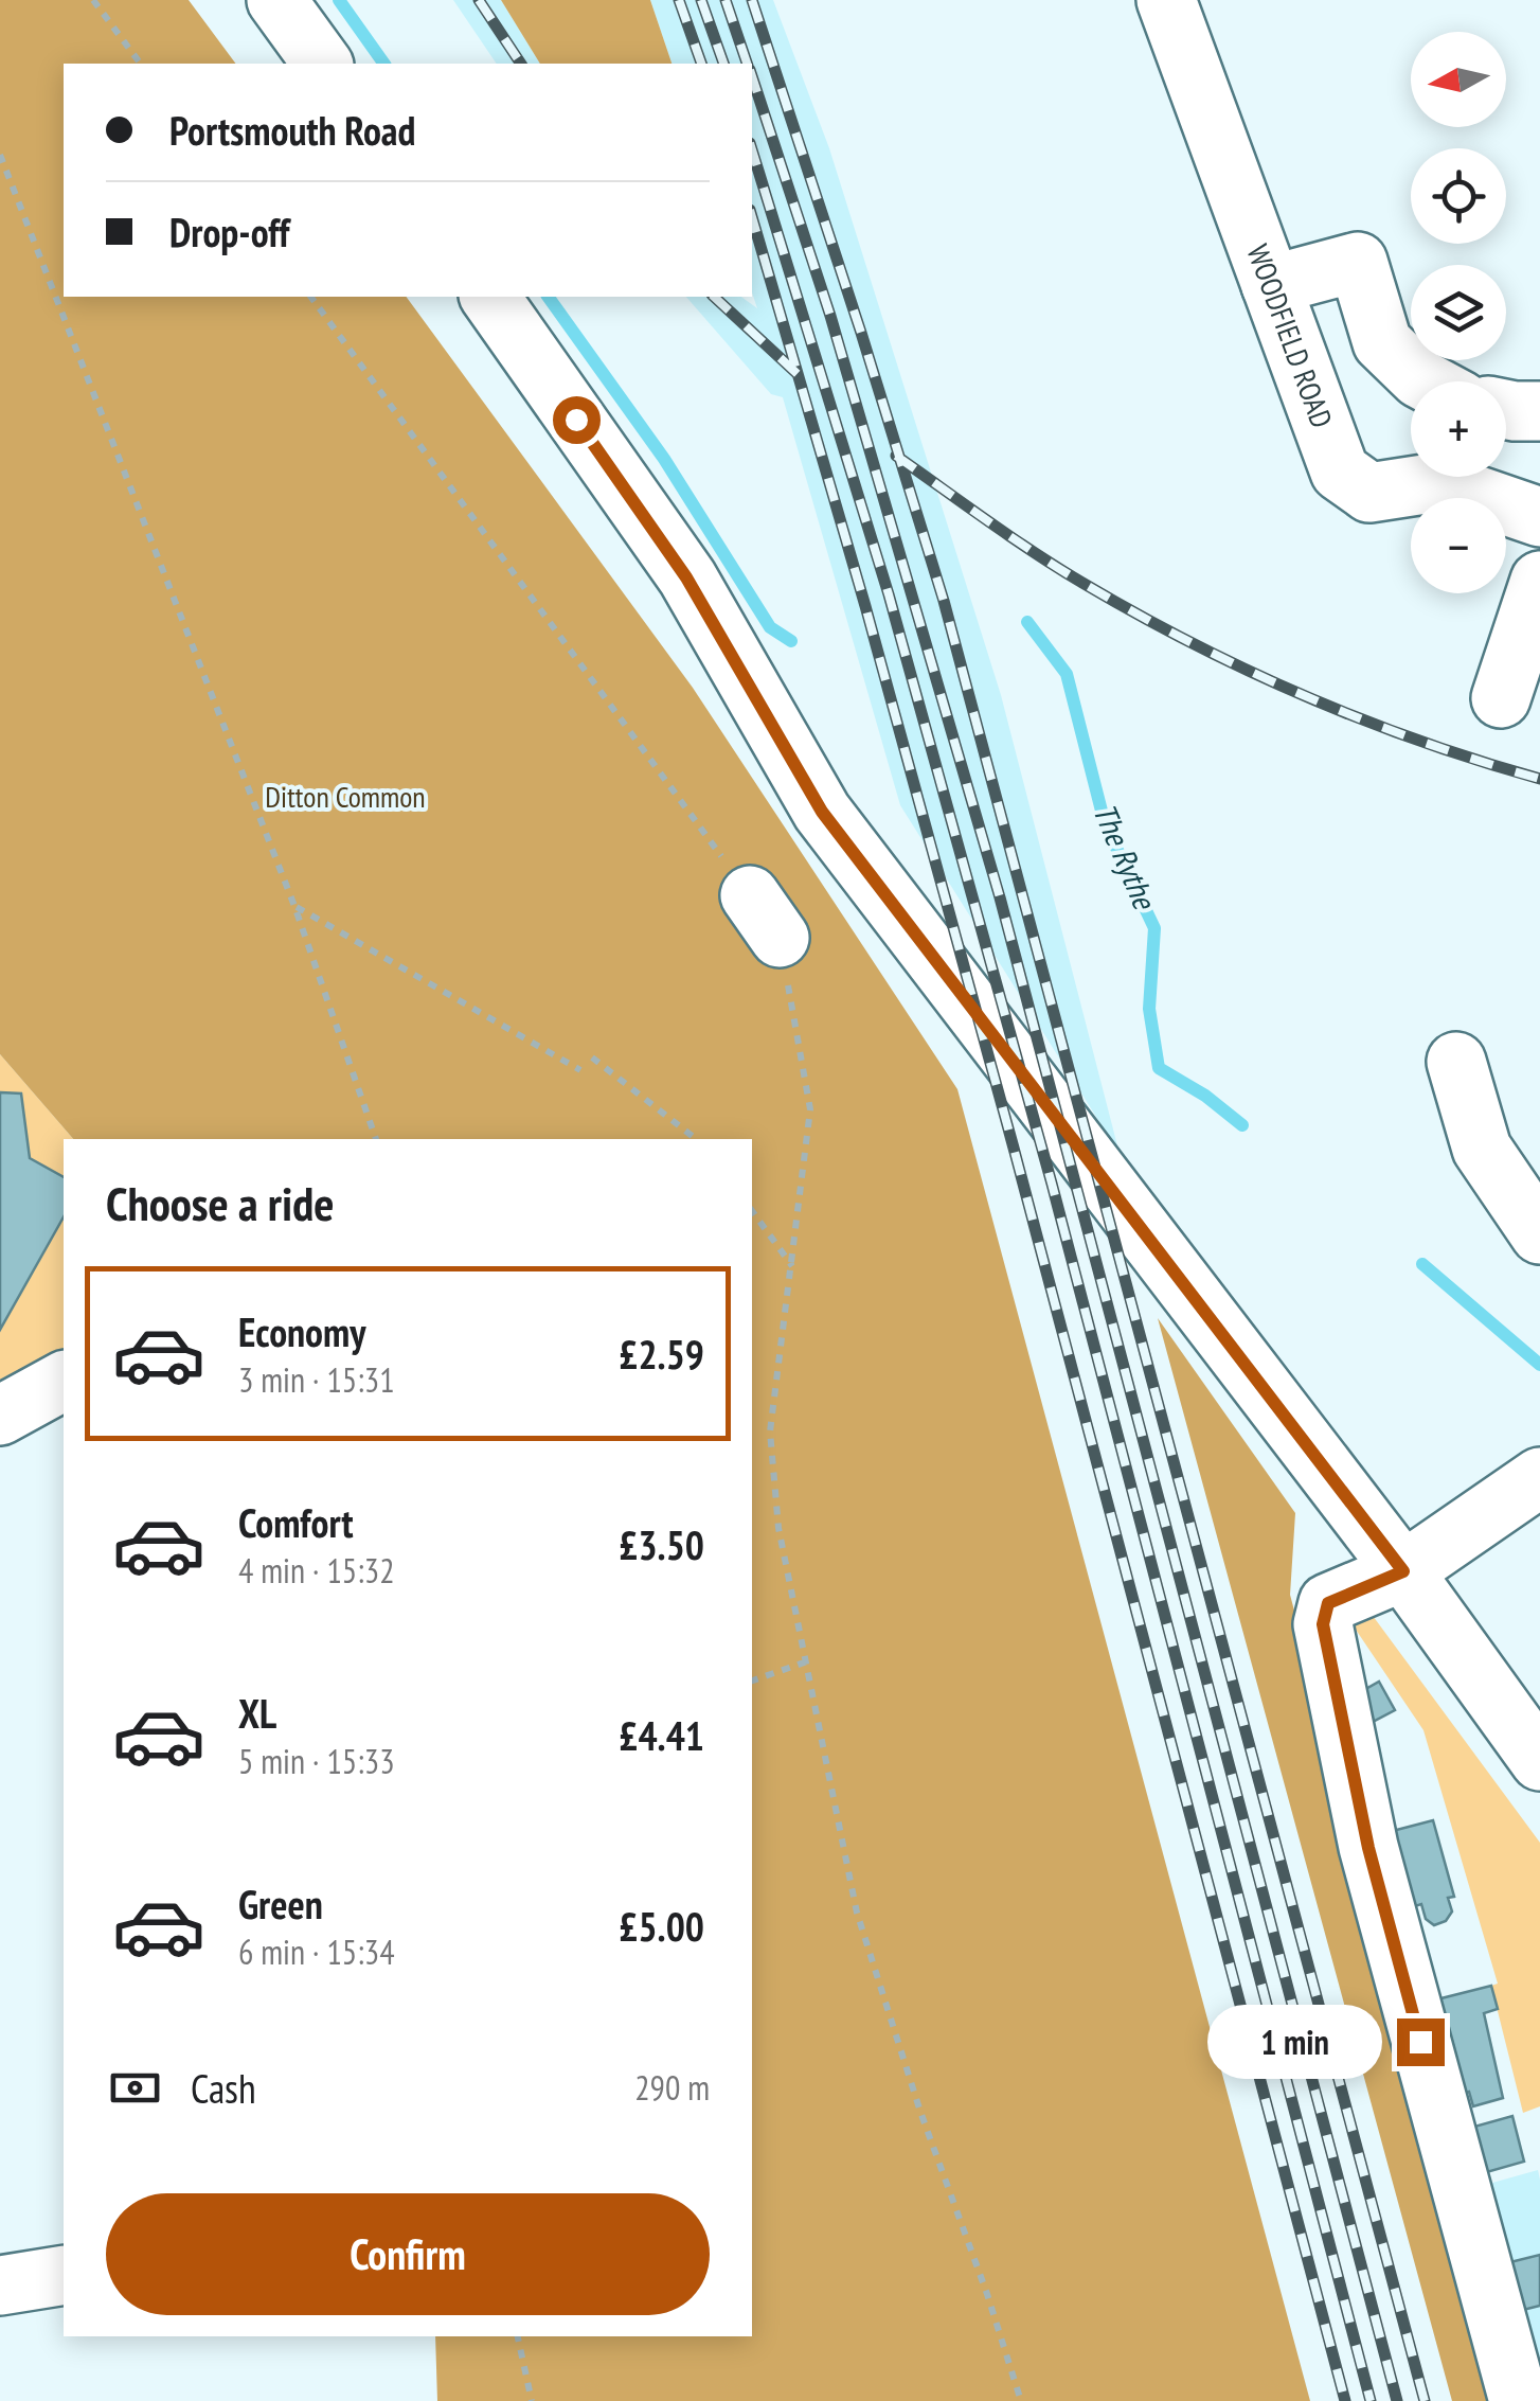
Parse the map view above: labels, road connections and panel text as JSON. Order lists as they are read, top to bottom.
{
  "streets": {
    "main road": ["WOODFIELD ROAD"]
  },
  "water": ["The Rythe"],
  "parks": ["Ditton Common"],
  "north": "left",
  "page": {
    "map_buttons": ["+", "−"],
    "banner": ["Portsmouth Road", "Drop-off"],
    "heading": "Choose a ride",
    "list": [
      {
        "name": "Economy",
        "note": "3 min · 15:31",
        "value": "£2.59"
      },
      {
        "name": "Comfort",
        "note": "4 min · 15:32",
        "value": "£3.50"
      },
      {
        "name": "XL",
        "note": "5 min · 15:33",
        "value": "£4.41"
      },
      {
        "name": "Green",
        "note": "6 min · 15:34",
        "value": "£5.00"
      }
    ],
    "bubble": "1 min",
    "pay": ["Cash", "290 m"],
    "buttons": "Confirm"
  }
}
